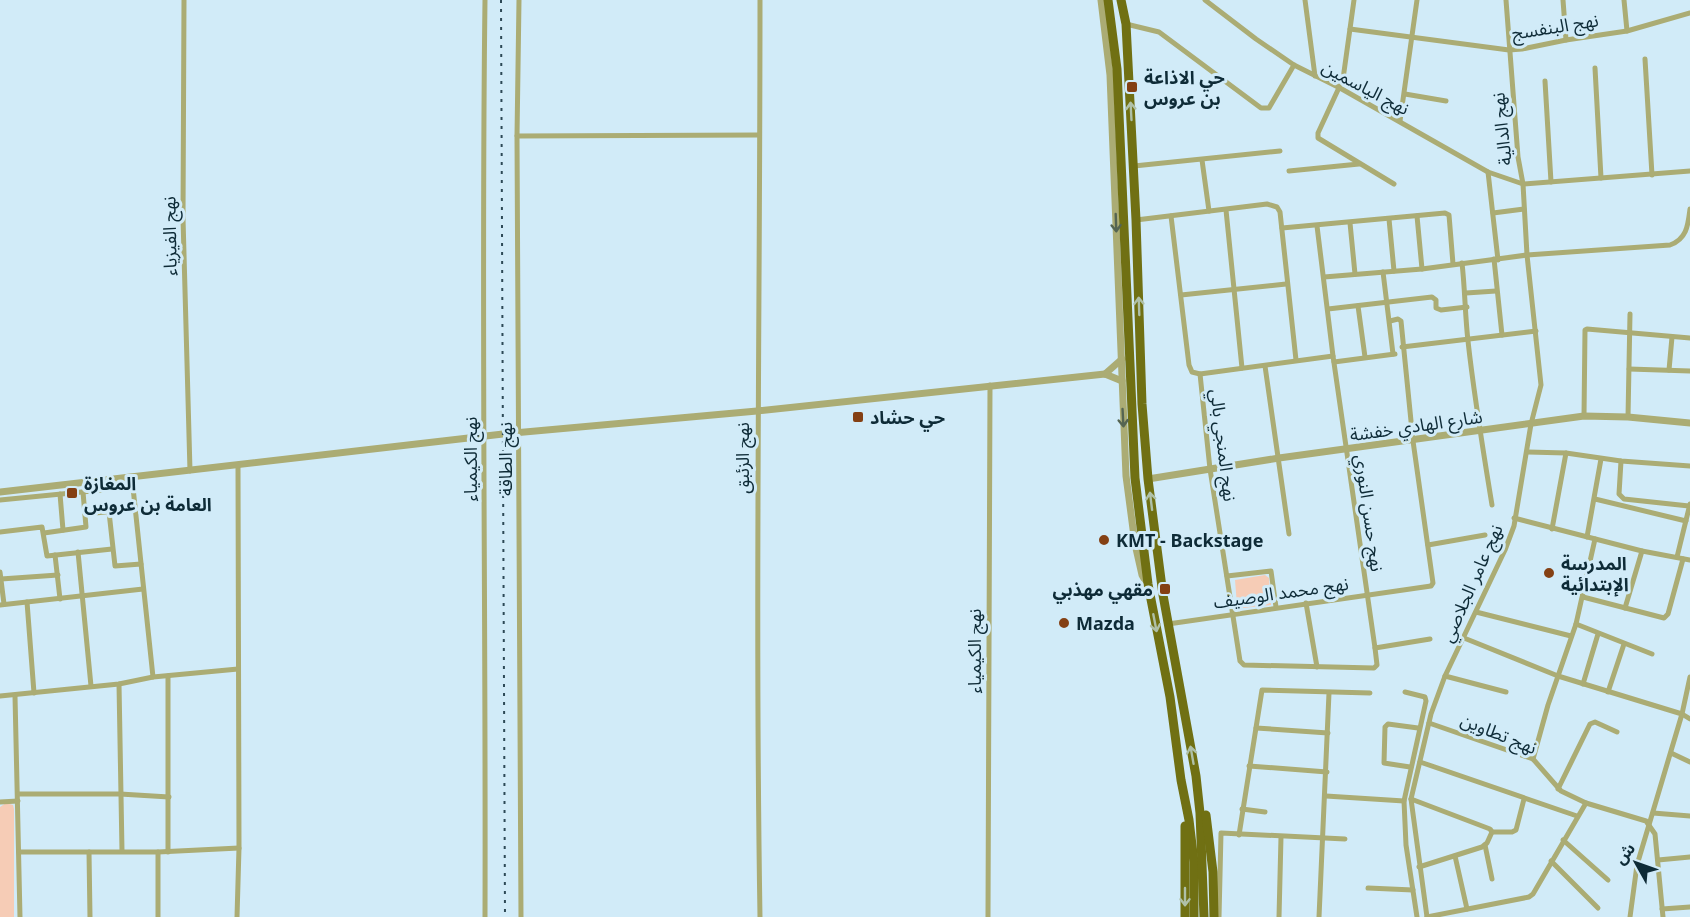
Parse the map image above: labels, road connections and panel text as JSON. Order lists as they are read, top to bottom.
{
  "streets": {
    "street": [
      "نهج البنفسج",
      "نهج الياسمين",
      "نهج الدالية",
      "نهج الفيزياء",
      "شارع الهادي خفشة",
      "نهج المنجي بالي",
      "نهج الزئبق",
      "نهج الكيمياء",
      "نهج الطاقة",
      "نهج حسن النوري",
      "نهج عامر الجلاصي",
      "نهج محمد الوصيف",
      "نهج تطاوين"
    ]
  },
  "crossings": [
    ["نهج البنفسج", "نهج الدالية"],
    ["نهج الياسمين", "نهج الدالية"],
    ["نهج الدالية", "نهج عامر الجلاصي"],
    ["شارع الهادي خفشة", "نهج المنجي بالي"],
    ["شارع الهادي خفشة", "نهج حسن النوري"],
    ["شارع الهادي خفشة", "نهج عامر الجلاصي"],
    ["نهج المنجي بالي", "نهج حسن النوري"],
    ["نهج المنجي بالي", "نهج محمد الوصيف"],
    ["نهج حسن النوري", "نهج محمد الوصيف"],
    ["نهج عامر الجلاصي", "نهج تطاوين"]
  ],
  "places": {
    "transit": [
      "حي الاذاعة بن عروس",
      "حي حشاد",
      "المغازة العامة بن عروس",
      "مقهي مهذبي"
    ],
    "other": ["KMT - Backstage", "المدرسة الإبتدائية", "Mazda"]
  },
  "north": "top left"
}
